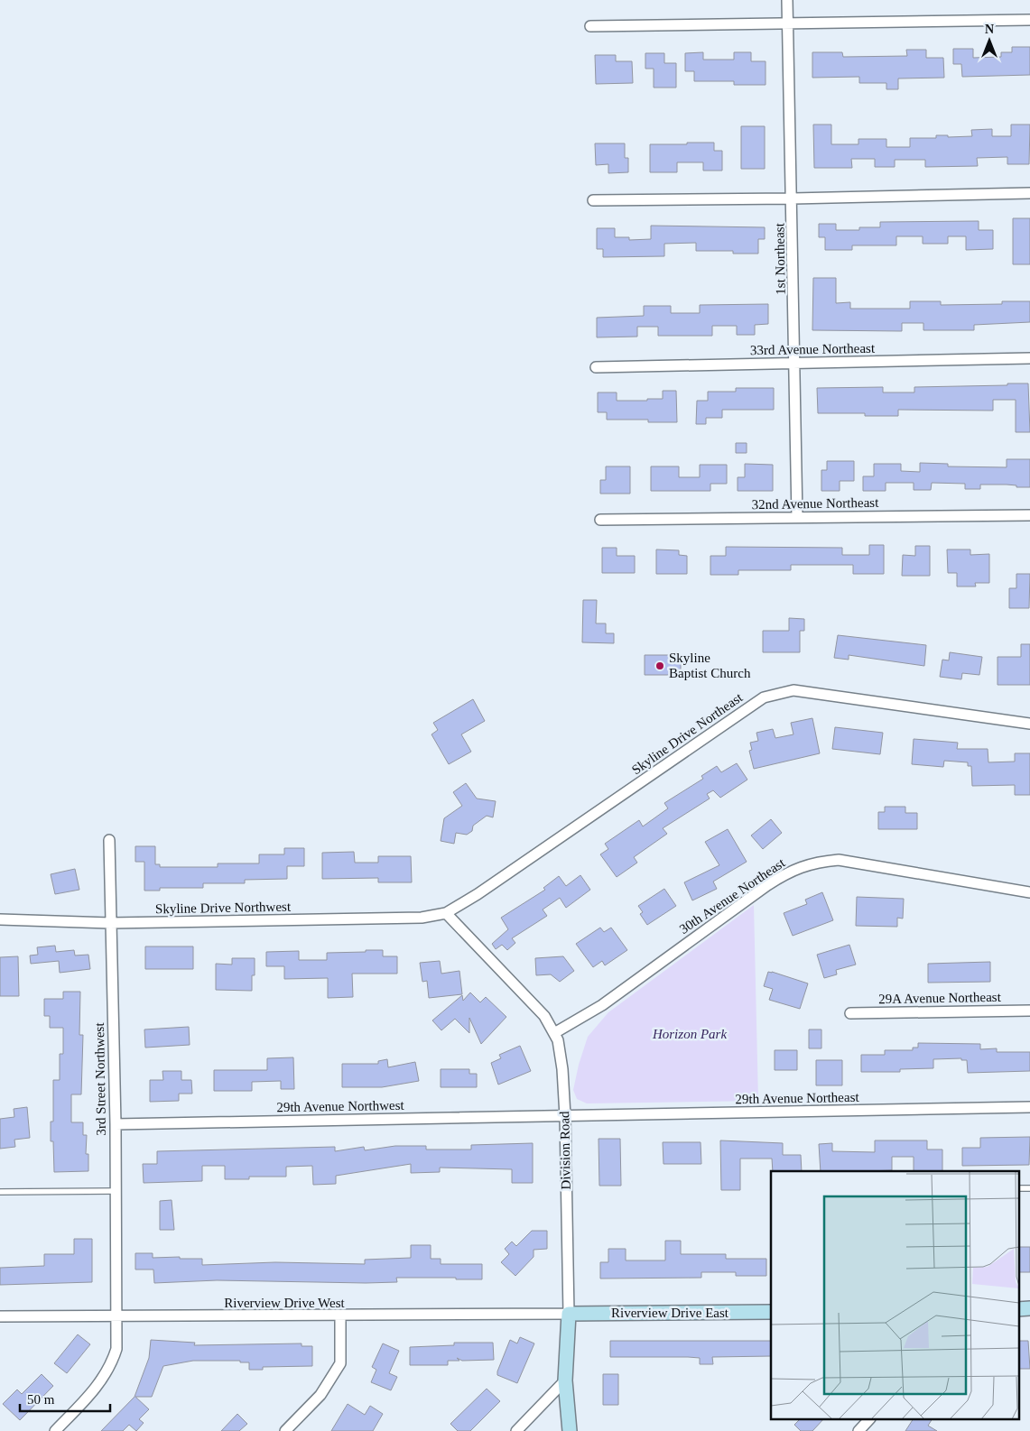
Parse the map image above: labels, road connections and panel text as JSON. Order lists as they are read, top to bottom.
{
  "streets": {
    "street": [
      "1st Northeast",
      "33rd Avenue Northeast",
      "32nd Avenue Northeast",
      "Skyline Drive Northeast",
      "30th Avenue Northeast",
      "Skyline Drive Northwest",
      "29A Avenue Northeast",
      "3rd Street Northwest",
      "29th Avenue Northeast",
      "29th Avenue Northwest",
      "Division Road",
      "Riverview Drive West",
      "Riverview Drive East"
    ]
  },
  "crossings": [
    ["1st Northeast", "33rd Avenue Northeast"],
    ["1st Northeast", "32nd Avenue Northeast"],
    ["Skyline Drive Northeast", "Skyline Drive Northwest"],
    ["Skyline Drive Northeast", "Division Road"],
    ["30th Avenue Northeast", "Division Road"],
    ["Skyline Drive Northwest", "3rd Street Northwest"],
    ["Skyline Drive Northwest", "Division Road"],
    ["3rd Street Northwest", "29th Avenue Northwest"],
    ["3rd Street Northwest", "Riverview Drive West"],
    ["29th Avenue Northeast", "29th Avenue Northwest"],
    ["29th Avenue Northeast", "Division Road"],
    ["29th Avenue Northwest", "Division Road"],
    ["Division Road", "Riverview Drive West"],
    ["Division Road", "Riverview Drive East"],
    ["Riverview Drive West", "Riverview Drive East"]
  ],
  "parks": ["Horizon Park"],
  "places": ["Skyline Baptist Church"],
  "scale_bar": "50 m",
  "north": "top"
}
